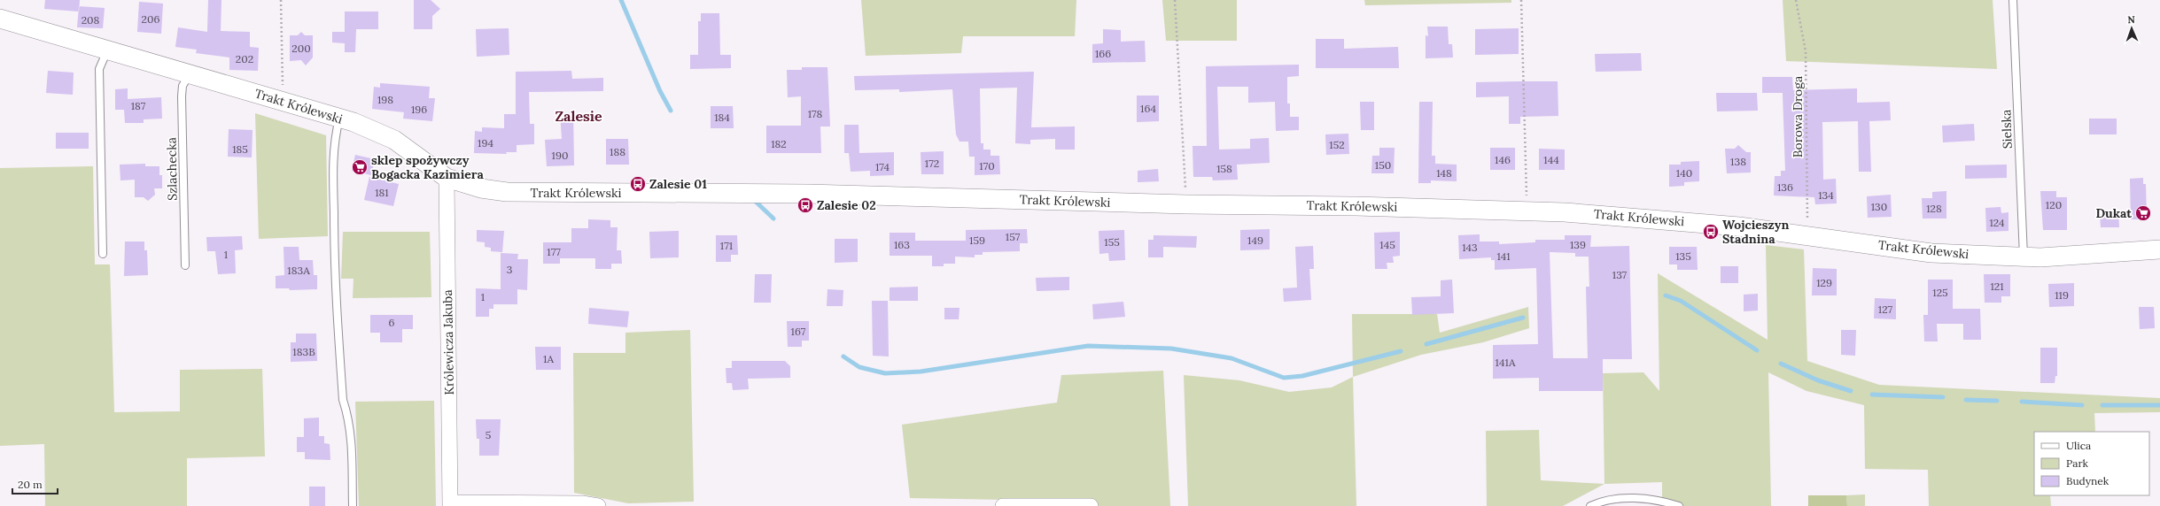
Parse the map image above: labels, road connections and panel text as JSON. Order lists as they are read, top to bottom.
{
  "streets": {
    "street": ["Trakt Królewski", "Królewicza Jakuba"],
    "lane": ["Sielska", "Szlachecka"],
    "path": ["Borowa Droga"]
  },
  "crossings": [
    ["Trakt Królewski", "Borowa Droga"],
    ["Trakt Królewski", "Sielska"],
    ["Trakt Królewski", "Szlachecka"],
    ["Trakt Królewski", "Królewicza Jakuba"]
  ],
  "districts": ["Zalesie"],
  "places": {
    "supermarket": ["sklep spożywczy Bogacka Kazimiera", "Dukat"],
    "bus stop": ["Zalesie 01", "Zalesie 02", "Wojcieszyn Stadnina"]
  },
  "house_numbers": [
    "206",
    "208",
    "200",
    "166",
    "202",
    "198",
    "187",
    "164",
    "196",
    "178",
    "184",
    "194",
    "182",
    "152",
    "185",
    "188",
    "190",
    "146",
    "144",
    "138",
    "172",
    "150",
    "170",
    "174",
    "158",
    "148",
    "140",
    "136",
    "181",
    "134",
    "120",
    "130",
    "128",
    "124",
    "157",
    "159",
    "149",
    "155",
    "163",
    "145",
    "139",
    "171",
    "143",
    "177",
    "1",
    "141",
    "135",
    "3",
    "183A",
    "137",
    "129",
    "121",
    "125",
    "119",
    "1",
    "127",
    "6",
    "167",
    "183B",
    "1A",
    "141A",
    "5"
  ],
  "legend": ["Ulica", "Park", "Budynek"],
  "scale_bar": "20 m",
  "north": "top"
}
